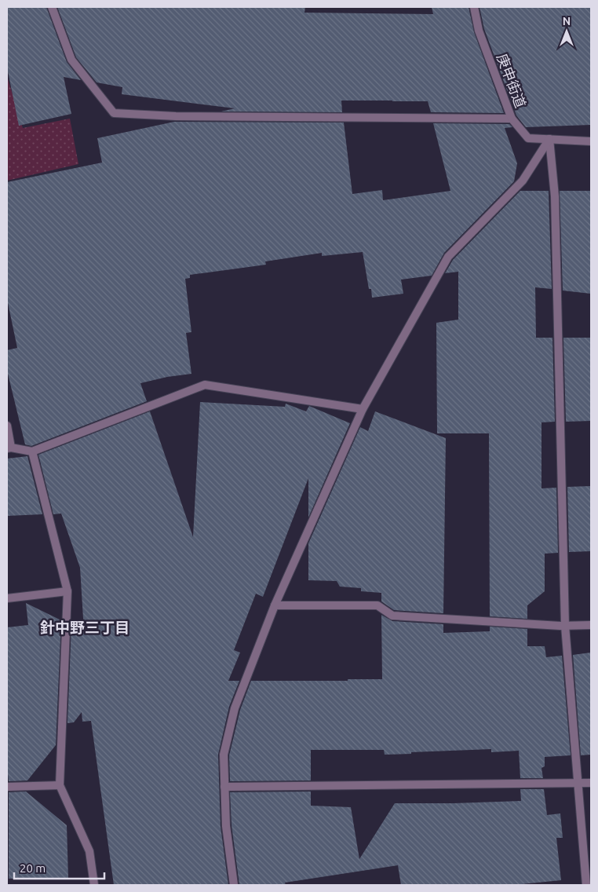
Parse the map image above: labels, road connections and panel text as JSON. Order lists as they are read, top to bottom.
{
  "streets": {
    "street": ["庚申街道"]
  },
  "districts": ["針中野三丁目"],
  "scale_bar": "20 m",
  "north": "top"
}
